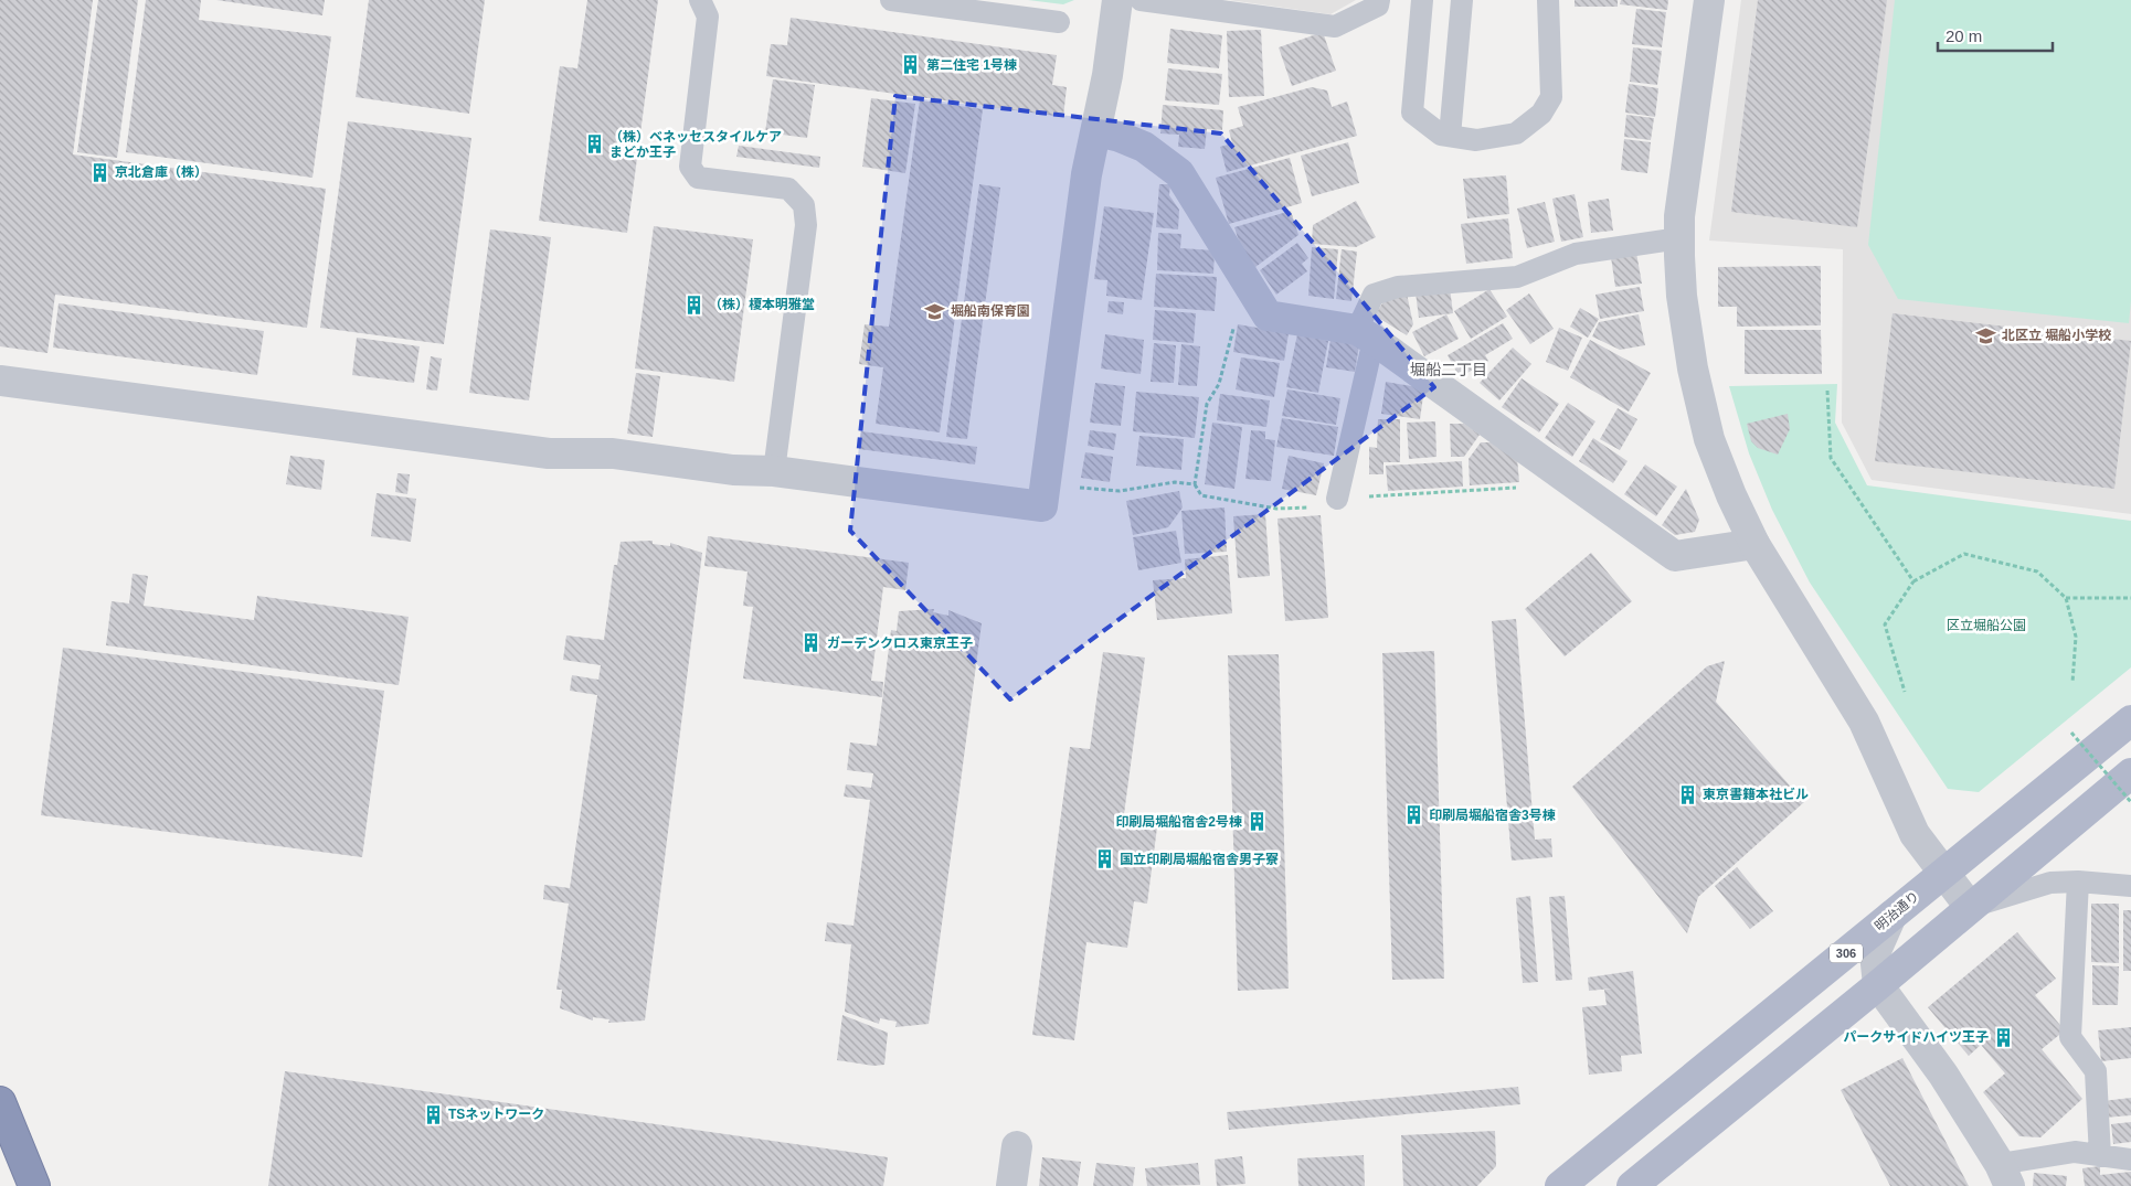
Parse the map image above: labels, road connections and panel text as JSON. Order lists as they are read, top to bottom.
{
  "streets": {
    "main road": ["明治通り", "306"]
  },
  "districts": ["堀船二丁目"],
  "parks": ["区立堀船公園"],
  "places": {
    "building": [
      "第二住宅 1号棟",
      "（株）ベネッセスタイルケア まどか王子",
      "京北倉庫（株）",
      "（株）榎本明雅堂",
      "ガーデンクロス東京王子",
      "東京書籍本社ビル",
      "印刷局堀船宿舎3号棟",
      "印刷局堀船宿舎2号棟",
      "国立印刷局堀船宿舎男子寮",
      "パークサイドハイツ王子",
      "TSネットワーク"
    ],
    "school or university": ["堀船南保育園", "北区立 堀船小学校"]
  },
  "scale_bar": "20 m"
}
